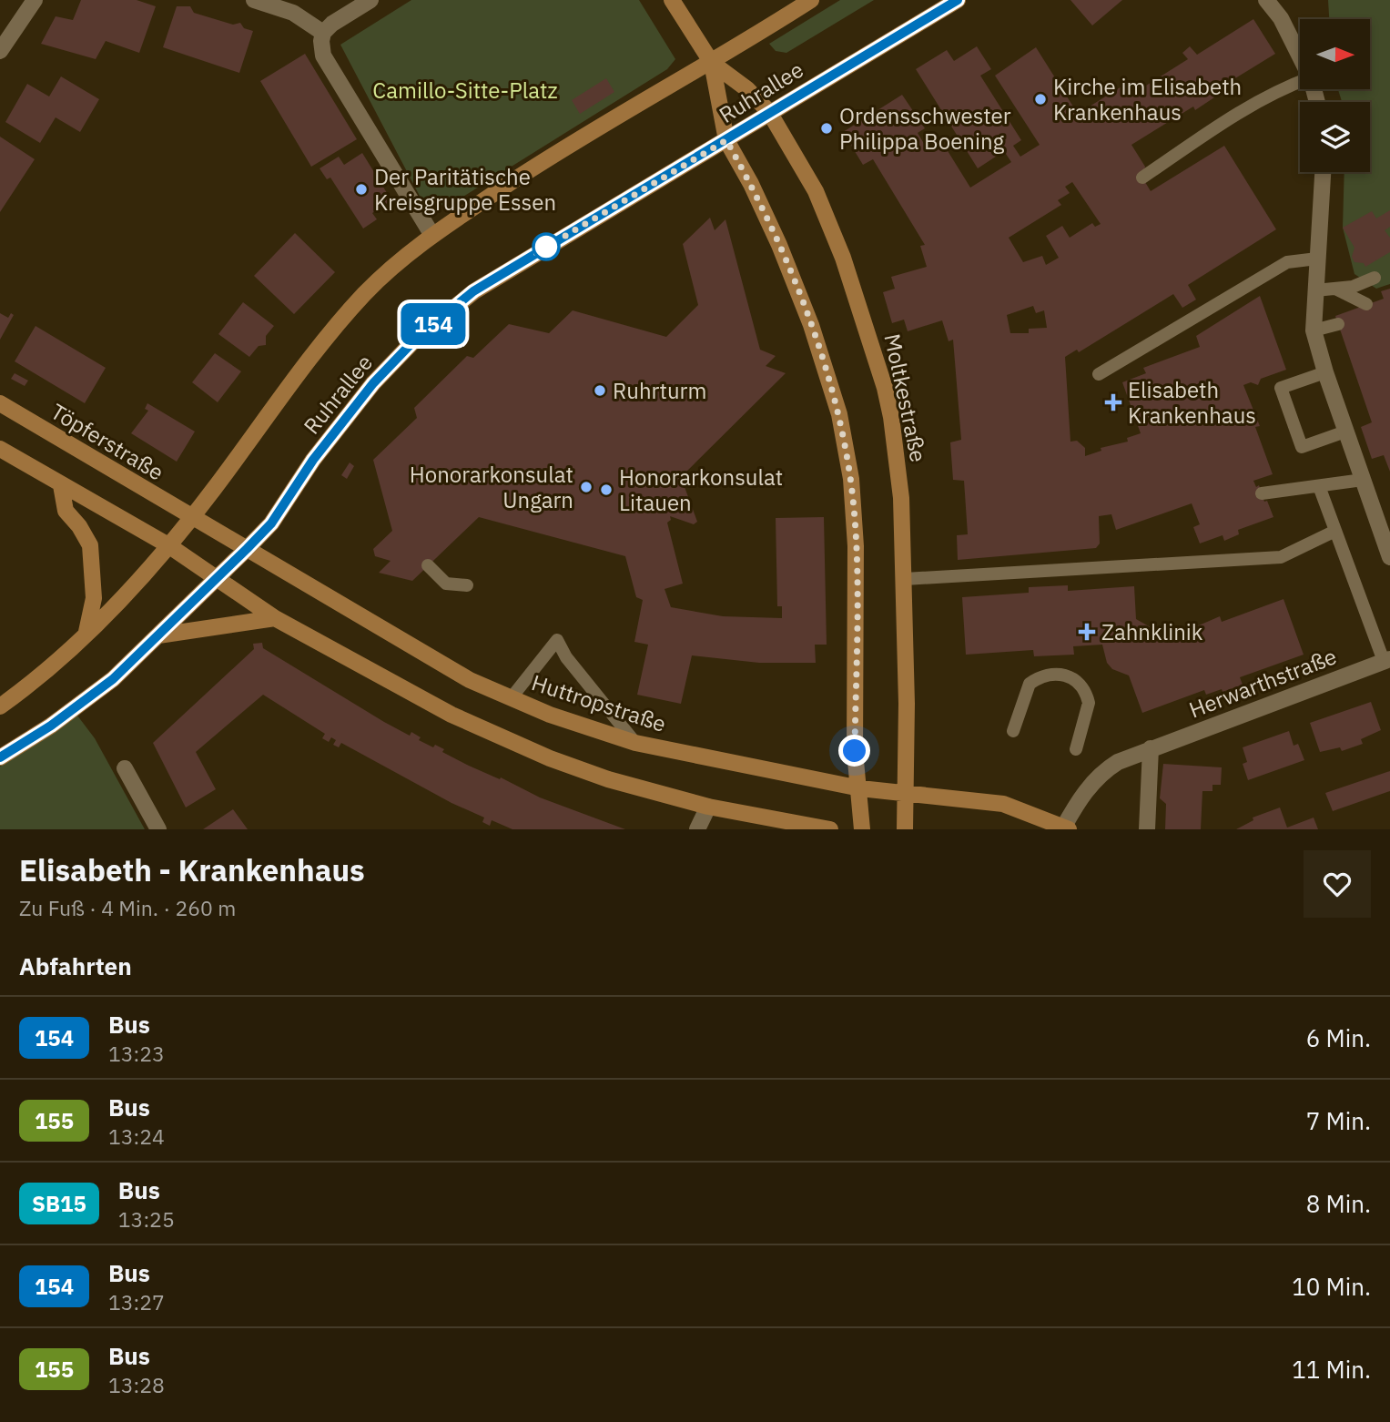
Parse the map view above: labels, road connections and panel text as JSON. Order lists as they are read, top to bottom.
{
  "streets": {
    "main road": [
      "Ruhrallee",
      "Moltkestraße",
      "Töpferstraße",
      "Huttropstraße"
    ],
    "street": ["Herwarthstraße"]
  },
  "crossings": [
    ["Ruhrallee", "Moltkestraße"],
    ["Ruhrallee", "Töpferstraße"],
    ["Ruhrallee", "Huttropstraße"],
    ["Moltkestraße", "Huttropstraße"],
    ["Töpferstraße", "Huttropstraße"],
    ["Herwarthstraße", "Huttropstraße"]
  ],
  "parks": ["Camillo-Sitte-Platz"],
  "places": {
    "other": [
      "Kirche im Elisabeth Krankenhaus",
      "Ordensschwester Philippa Boening",
      "Der Paritätische Kreisgruppe Essen",
      "Ruhrturm",
      "Honorarkonsulat Ungarn",
      "Honorarkonsulat Litauen"
    ],
    "health": ["Elisabeth Krankenhaus", "Zahnklinik"]
  },
  "lines": ["bus line 154"],
  "north": "right",
  "page": {
    "on_map": "154",
    "heading": [
      ["Elisabeth - Krankenhaus", "Zu Fuß · 4 Min. · 260 m"],
      "Abfahrten"
    ],
    "list": [
      {
        "mark": "154",
        "name": "Bus",
        "note": "13:23",
        "value": "6 Min."
      },
      {
        "mark": "155",
        "name": "Bus",
        "note": "13:24",
        "value": "7 Min."
      },
      {
        "mark": "SB15",
        "name": "Bus",
        "note": "13:25",
        "value": "8 Min."
      },
      {
        "mark": "154",
        "name": "Bus",
        "note": "13:27",
        "value": "10 Min."
      },
      {
        "mark": "155",
        "name": "Bus",
        "note": "13:28",
        "value": "11 Min."
      }
    ]
  }
}
